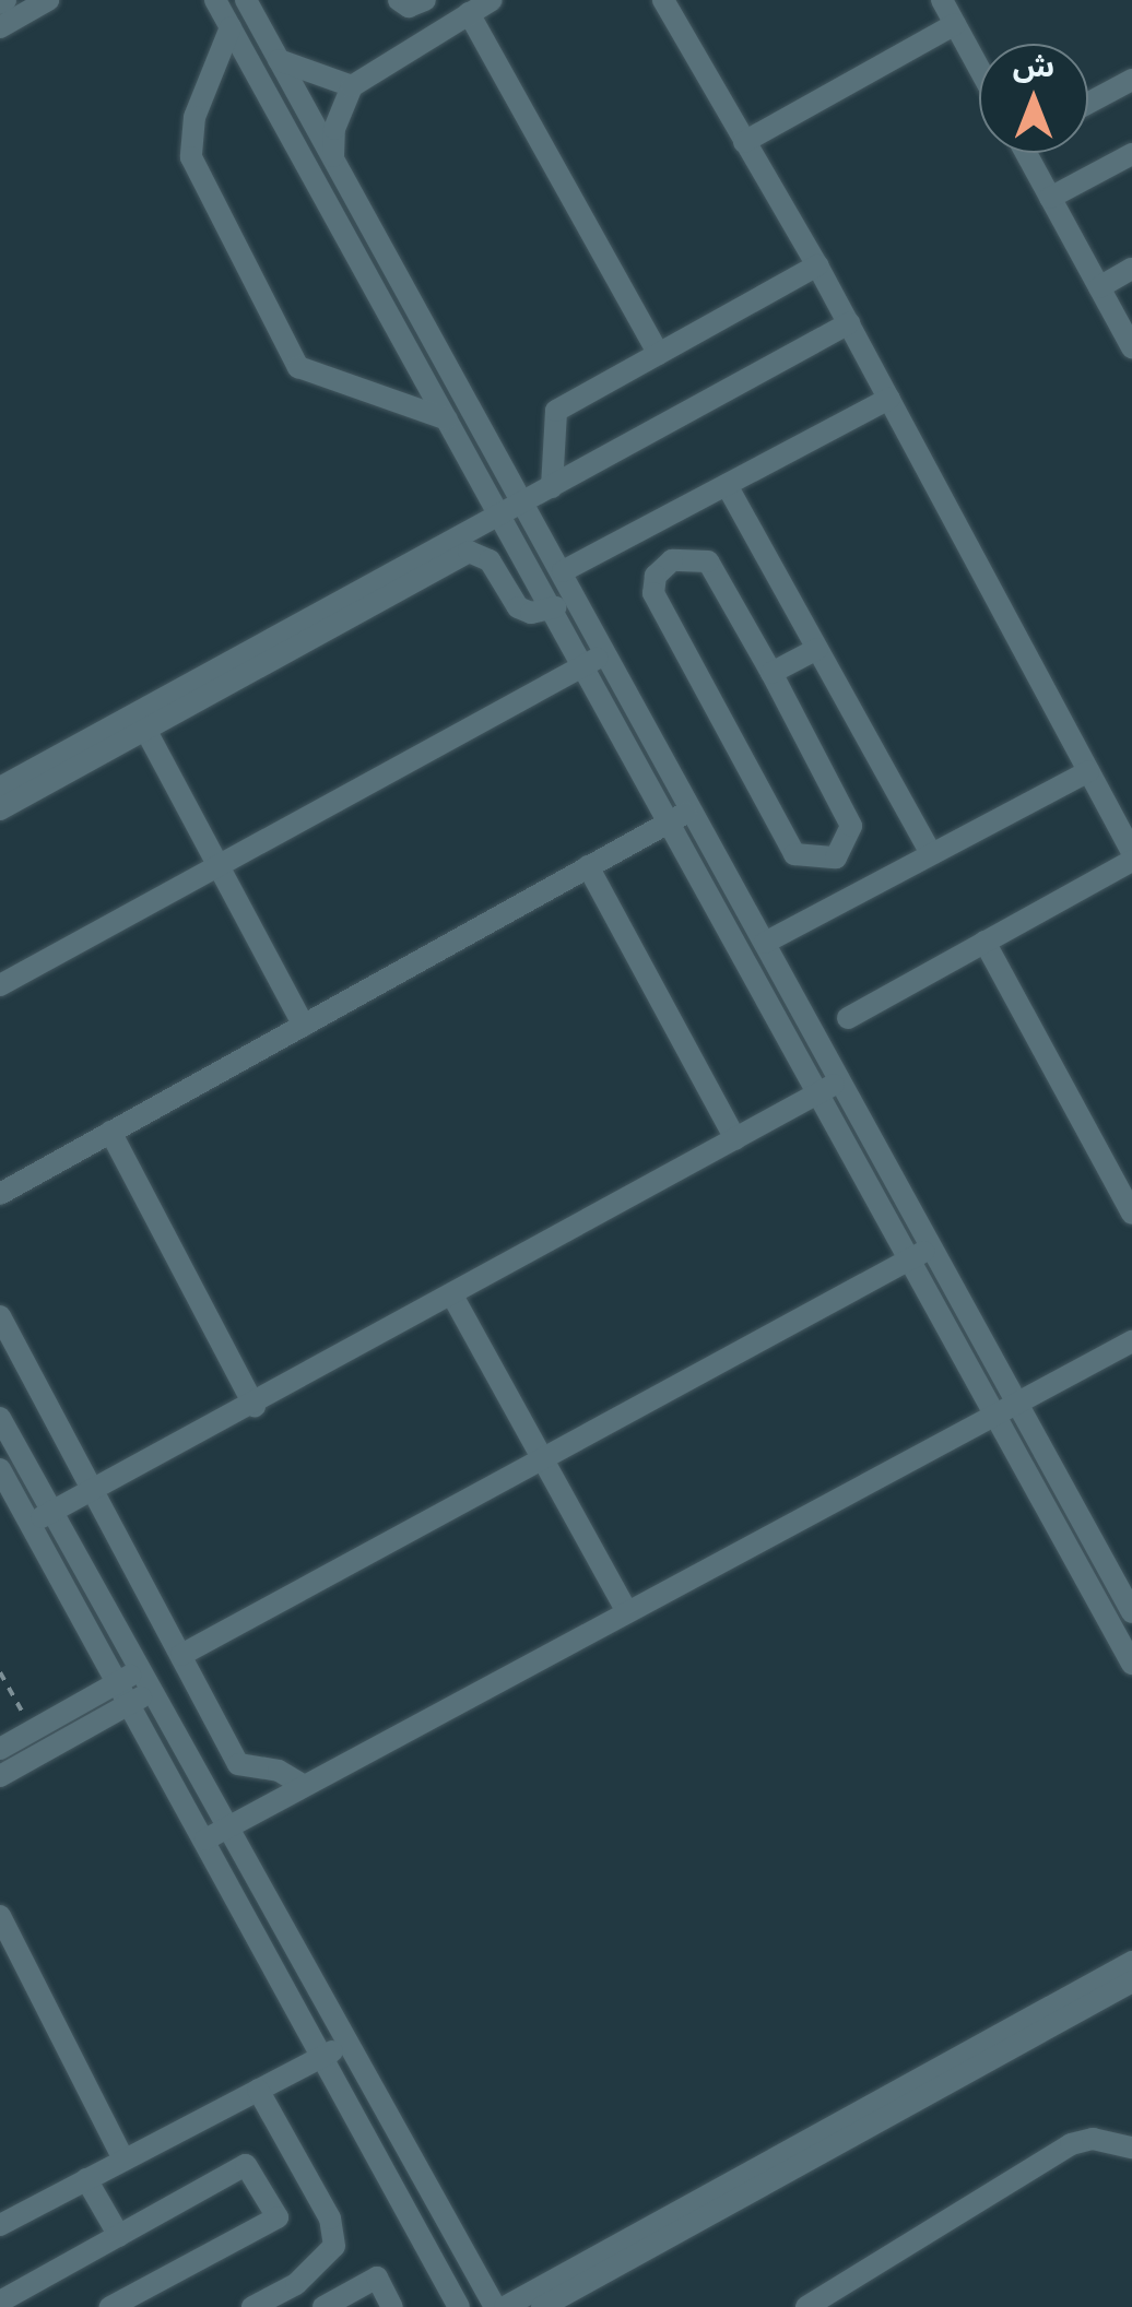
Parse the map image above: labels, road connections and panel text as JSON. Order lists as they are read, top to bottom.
{
  "north": "top"
}
